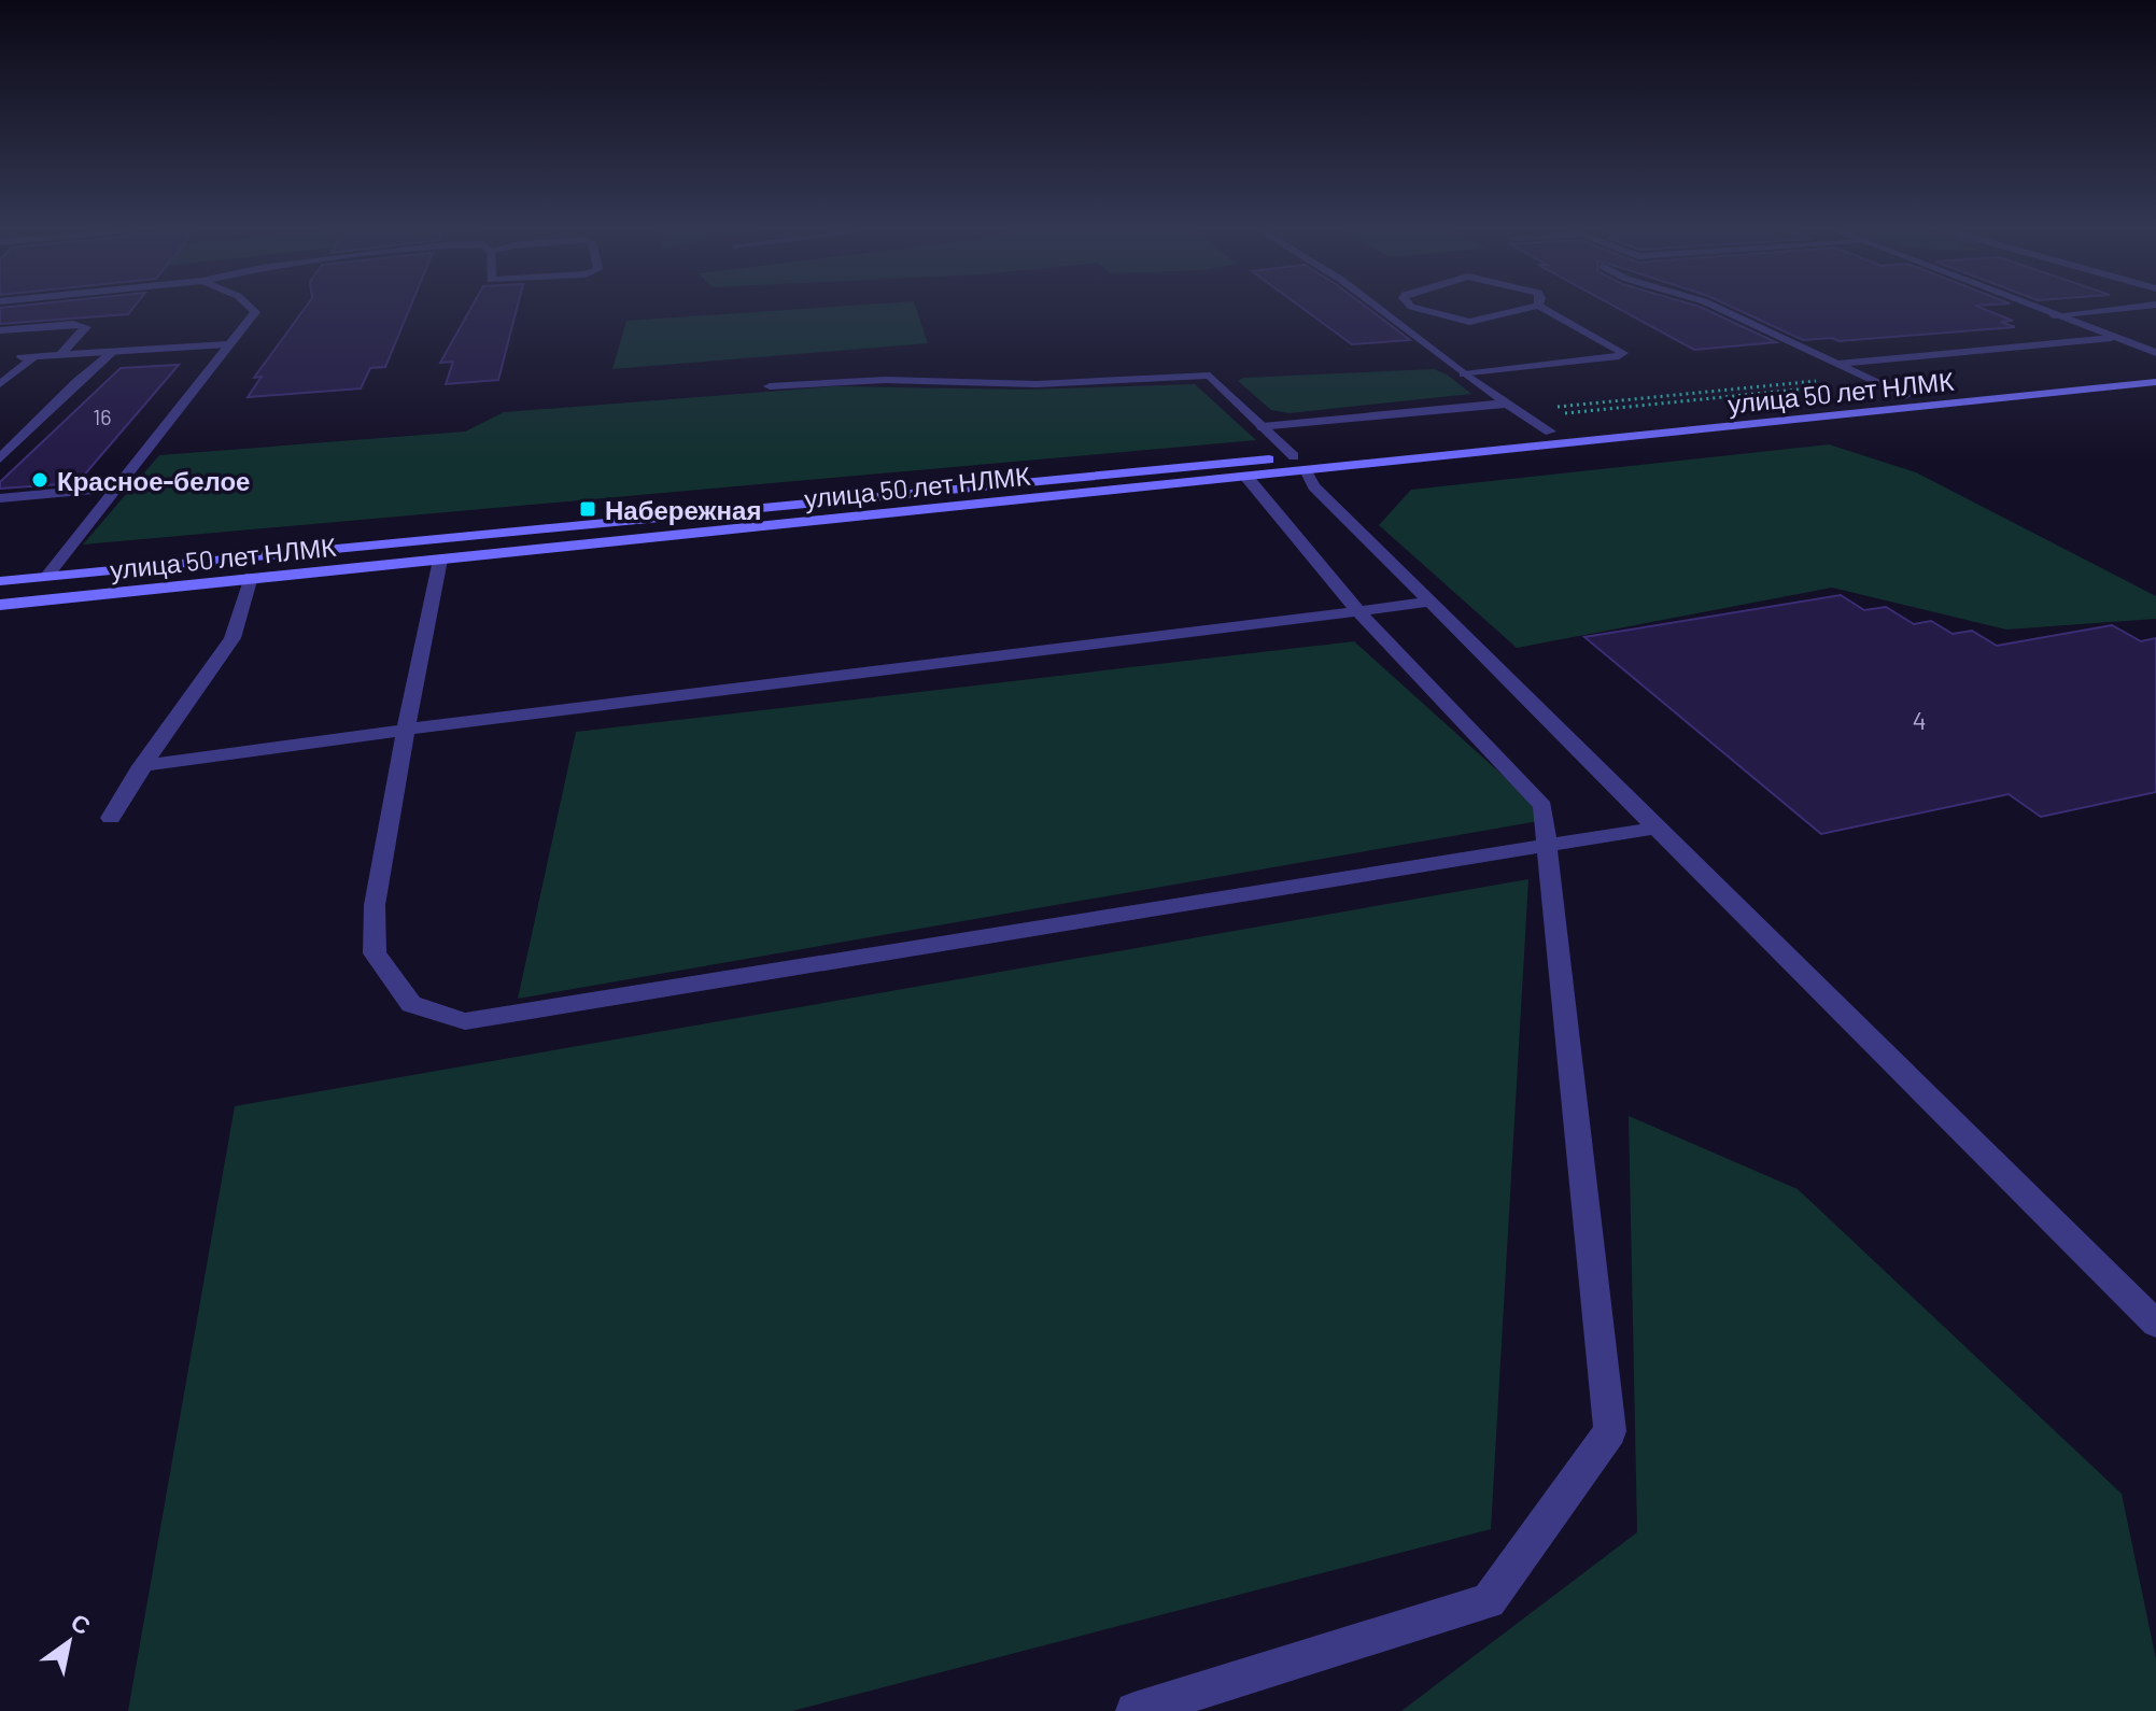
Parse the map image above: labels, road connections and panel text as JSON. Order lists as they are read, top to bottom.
{
  "streets": {
    "main road": ["улица 50 лет НЛМК"]
  },
  "places": {
    "other": ["Красное-белое"],
    "transit": ["Набережная"]
  },
  "house_numbers": ["16", "4"],
  "north": "top right"
}
